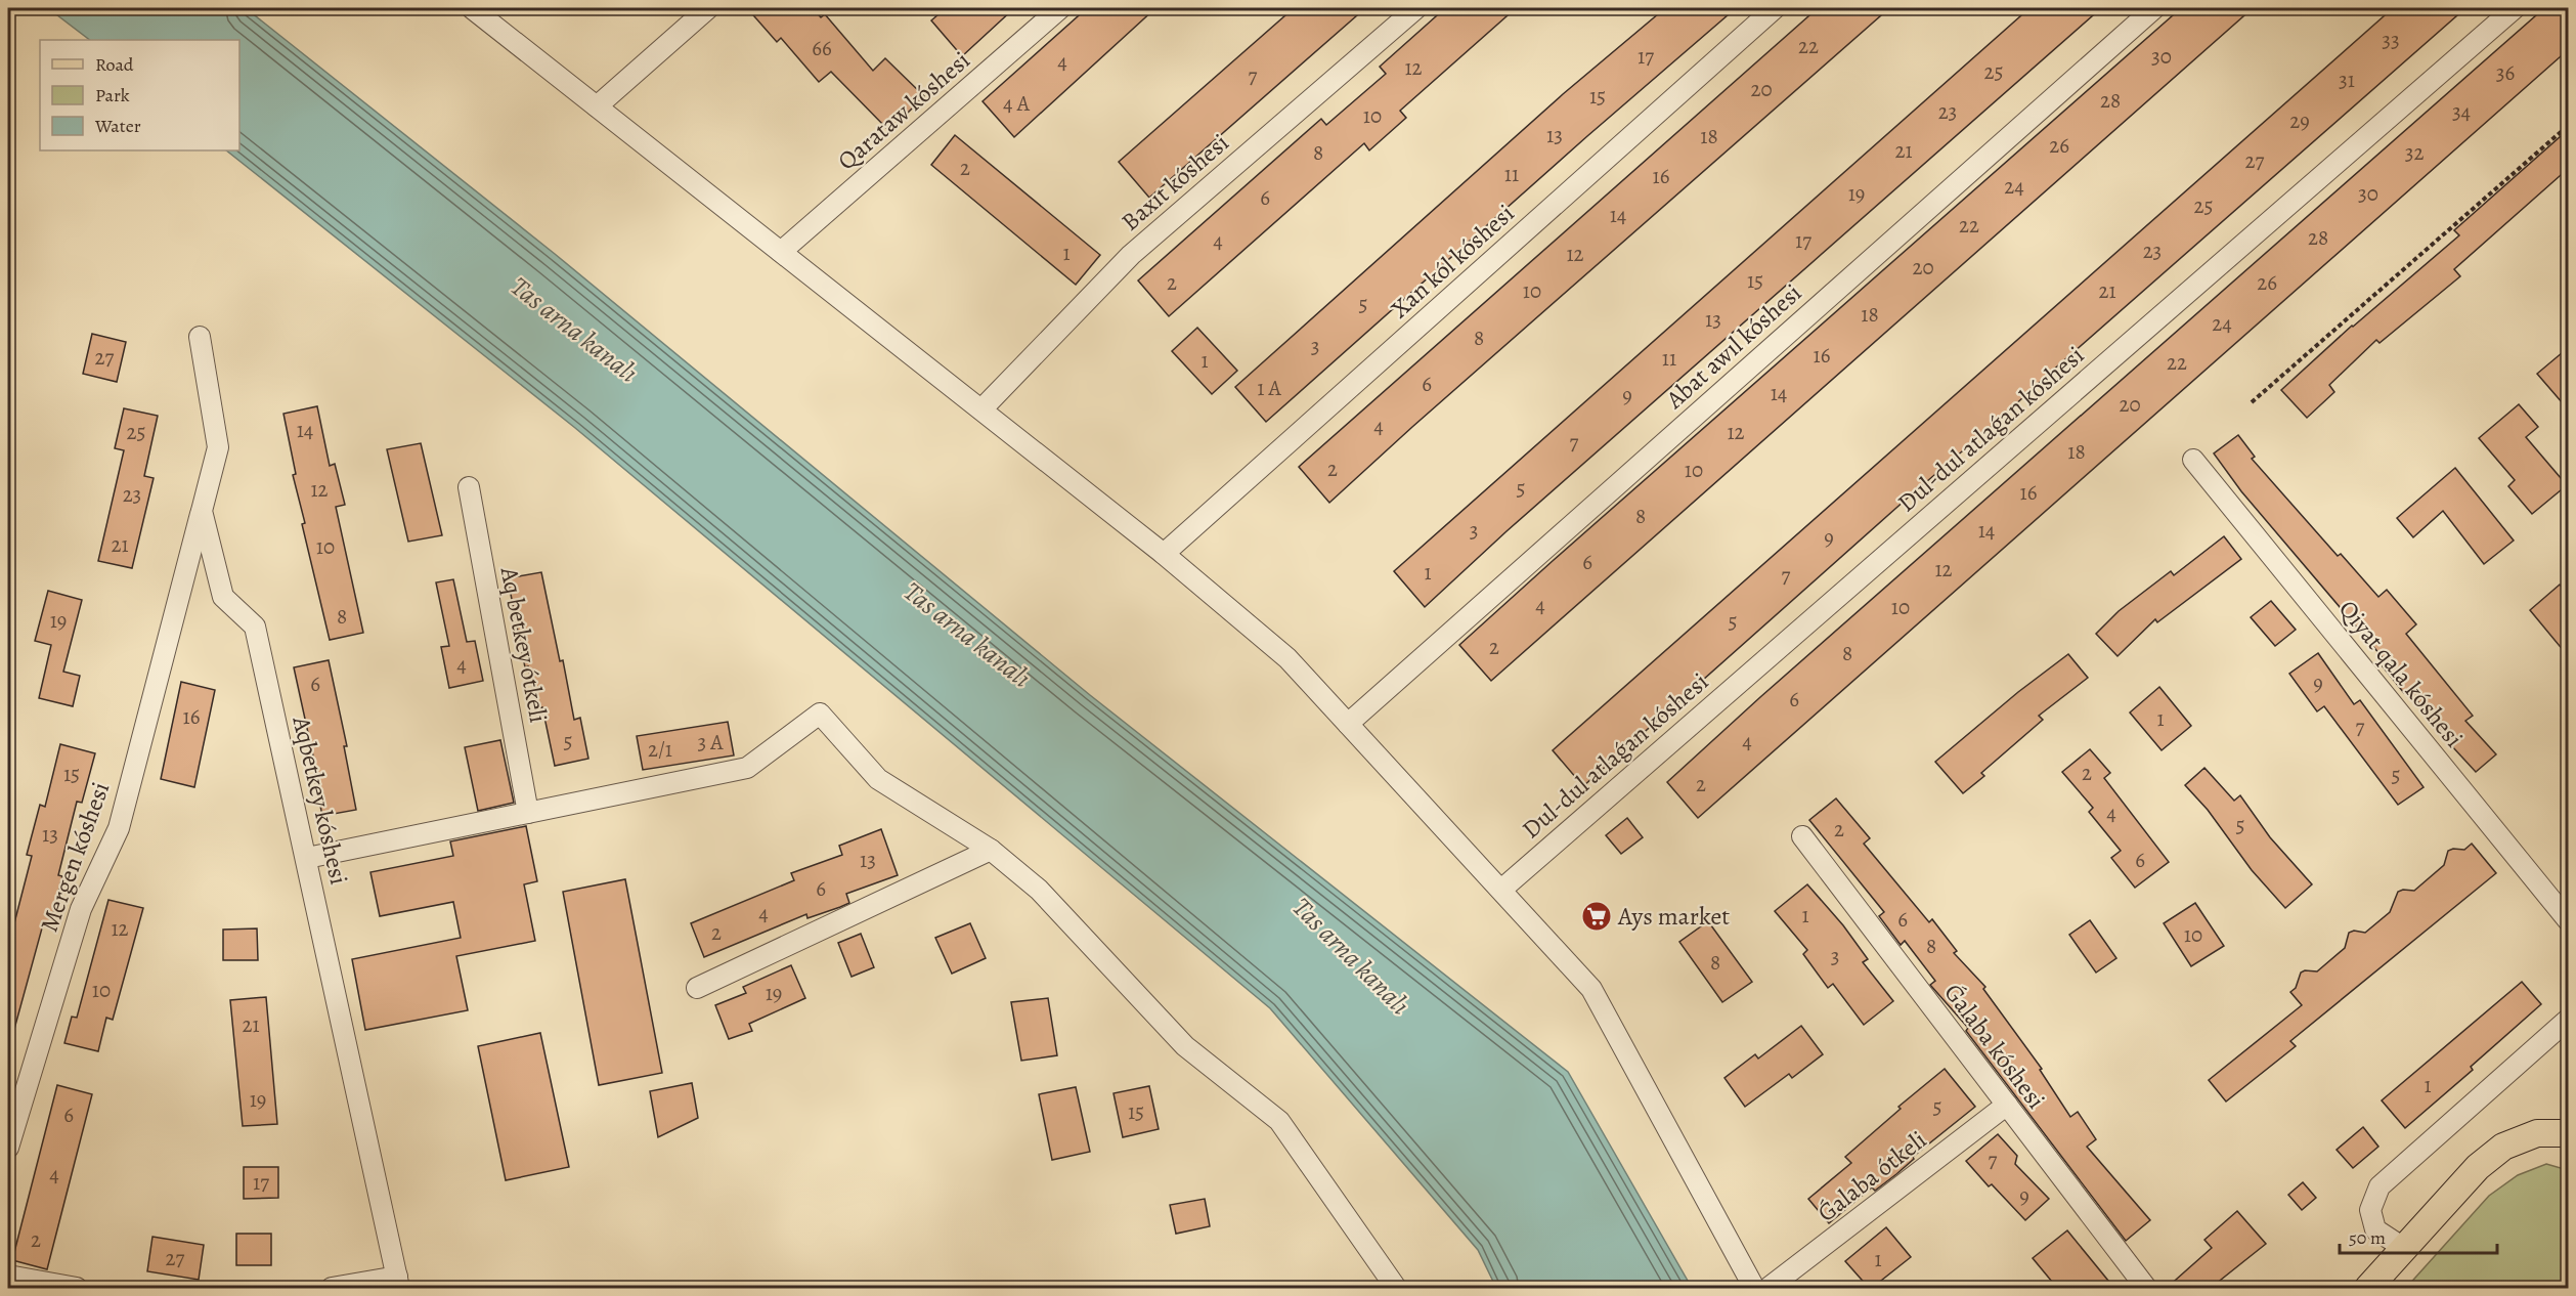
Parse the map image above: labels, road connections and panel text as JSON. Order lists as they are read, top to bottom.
{
  "streets": {
    "street": [
      "Qarataw kóshesi",
      "Baxıt kóshesi",
      "Xan kól kóshesi",
      "Abat awıl kóshesi",
      "Dul-dul atlaǵan kóshesi",
      "Aq betkey ótkeli",
      "Qiyat qala kóshesi",
      "Aqbetkey kóshesi",
      "Mergen kóshesi",
      "Ǵalaba kóshesi",
      "Ǵalaba ótkeli"
    ]
  },
  "crossings": [
    ["Aqbetkey kóshesi", "Mergen kóshesi"],
    ["Ǵalaba kóshesi", "Ǵalaba ótkeli"]
  ],
  "water": ["Tas arna kanalı"],
  "places": {
    "supermarket": ["Ays market"]
  },
  "house_numbers": [
    "33",
    "22",
    "66",
    "17",
    "30",
    "4",
    "12",
    "25",
    "36",
    "7",
    "31",
    "20",
    "15",
    "28",
    "4 А",
    "23",
    "34",
    "10",
    "29",
    "13",
    "18",
    "26",
    "21",
    "8",
    "32",
    "27",
    "2",
    "11",
    "16",
    "24",
    "19",
    "30",
    "6",
    "25",
    "14",
    "22",
    "28",
    "4",
    "17",
    "23",
    "1",
    "12",
    "20",
    "15",
    "2",
    "26",
    "10",
    "21",
    "5",
    "18",
    "13",
    "24",
    "8",
    "3",
    "16",
    "27",
    "11",
    "1",
    "22",
    "6",
    "1 А",
    "14",
    "9",
    "20",
    "4",
    "14",
    "25",
    "12",
    "7",
    "18",
    "2",
    "10",
    "5",
    "12",
    "16",
    "23",
    "8",
    "3",
    "14",
    "9",
    "21",
    "10",
    "6",
    "12",
    "1",
    "7",
    "4",
    "10",
    "8",
    "19",
    "5",
    "2",
    "8",
    "4",
    "9",
    "6",
    "6",
    "16",
    "1",
    "7",
    "5",
    "4",
    "3 А",
    "2/1",
    "2",
    "15",
    "5",
    "2",
    "4",
    "5",
    "2",
    "13",
    "13",
    "6",
    "6",
    "4",
    "1",
    "6",
    "12",
    "2",
    "10",
    "8",
    "3",
    "8",
    "10",
    "19",
    "21",
    "1",
    "19",
    "5",
    "15",
    "6",
    "7",
    "4",
    "17",
    "9",
    "2",
    "27",
    "1"
  ],
  "legend": ["Road", "Park", "Water"],
  "scale_bar": "50 m"
}
